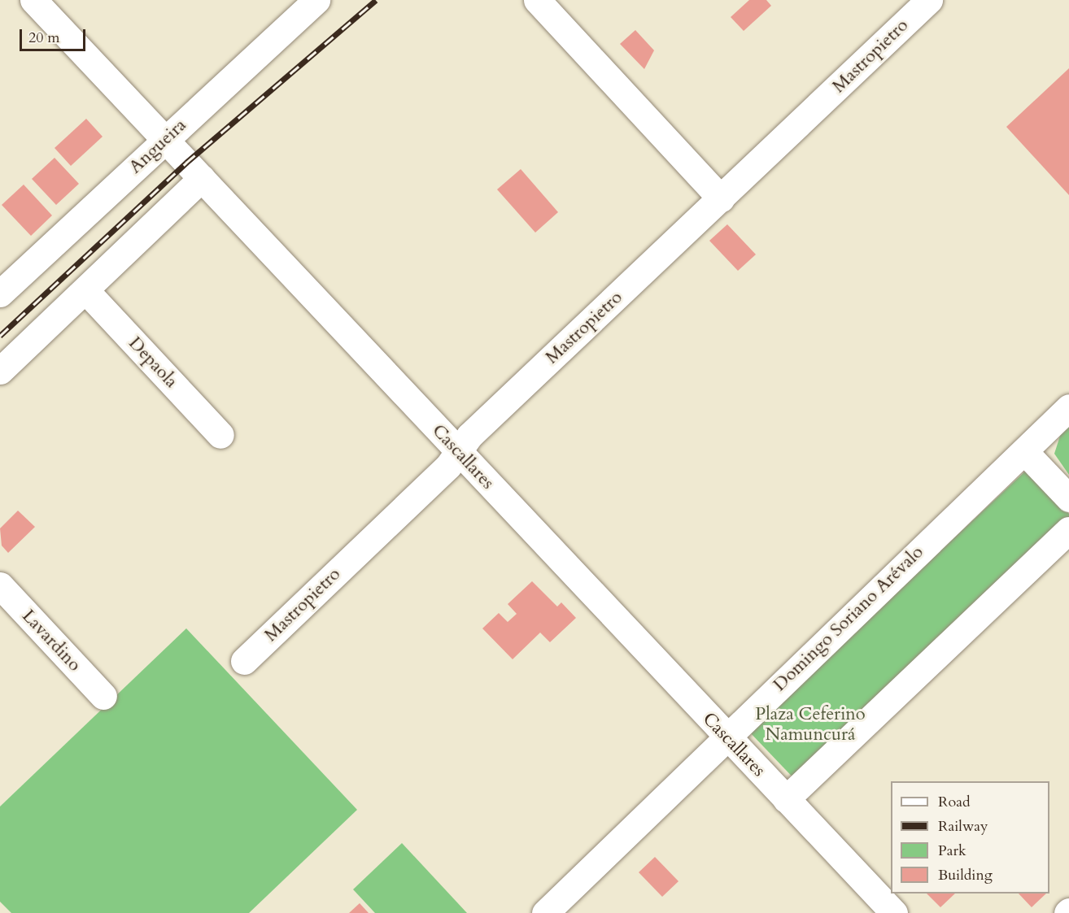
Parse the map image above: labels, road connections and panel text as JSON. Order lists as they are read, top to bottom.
{
  "streets": {
    "street": [
      "Mastropietro",
      "Angueira",
      "Depaola",
      "Cascallares",
      "Domingo Soriano Arévalo",
      "Lavardino"
    ]
  },
  "crossings": [
    ["Mastropietro", "Cascallares"],
    ["Angueira", "Cascallares"],
    ["Cascallares", "Domingo Soriano Arévalo"]
  ],
  "parks": ["Plaza Ceferino Namuncurá"],
  "legend": [
    "Road",
    "Railway",
    "Park",
    "Building"
  ],
  "scale_bar": "20 m"
}
